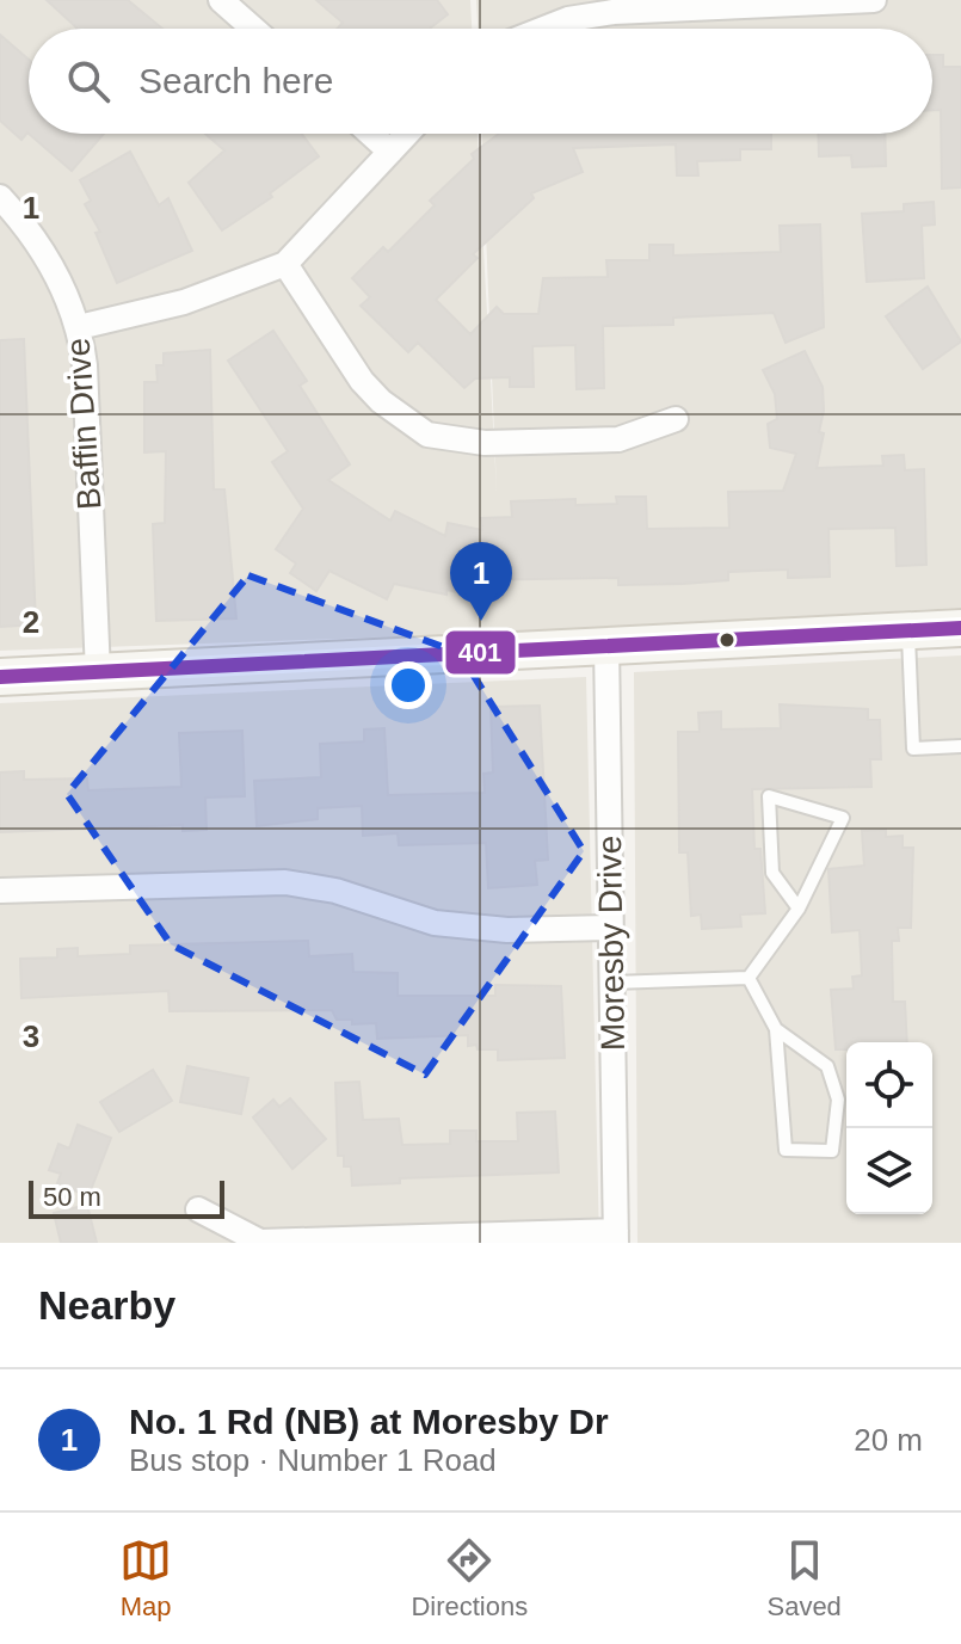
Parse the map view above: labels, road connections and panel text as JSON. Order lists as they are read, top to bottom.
{
  "streets": {
    "street": ["Baffin Drive", "Moresby Drive"]
  },
  "lines": ["transit line 401"],
  "scale_bar": "50 m",
  "page": {
    "search": "Search here",
    "pins": "1",
    "scale": "50 m",
    "heading": "Nearby",
    "list": [
      {
        "mark": "1",
        "name": "No. 1 Rd (NB) at Moresby Dr",
        "note": "Bus stop · Number 1 Road",
        "value": "20 m"
      }
    ],
    "nav": ["Map", "Directions", "Saved"]
  },
  "grid": {
    "rows": ["1", "2", "3"]
  }
}
